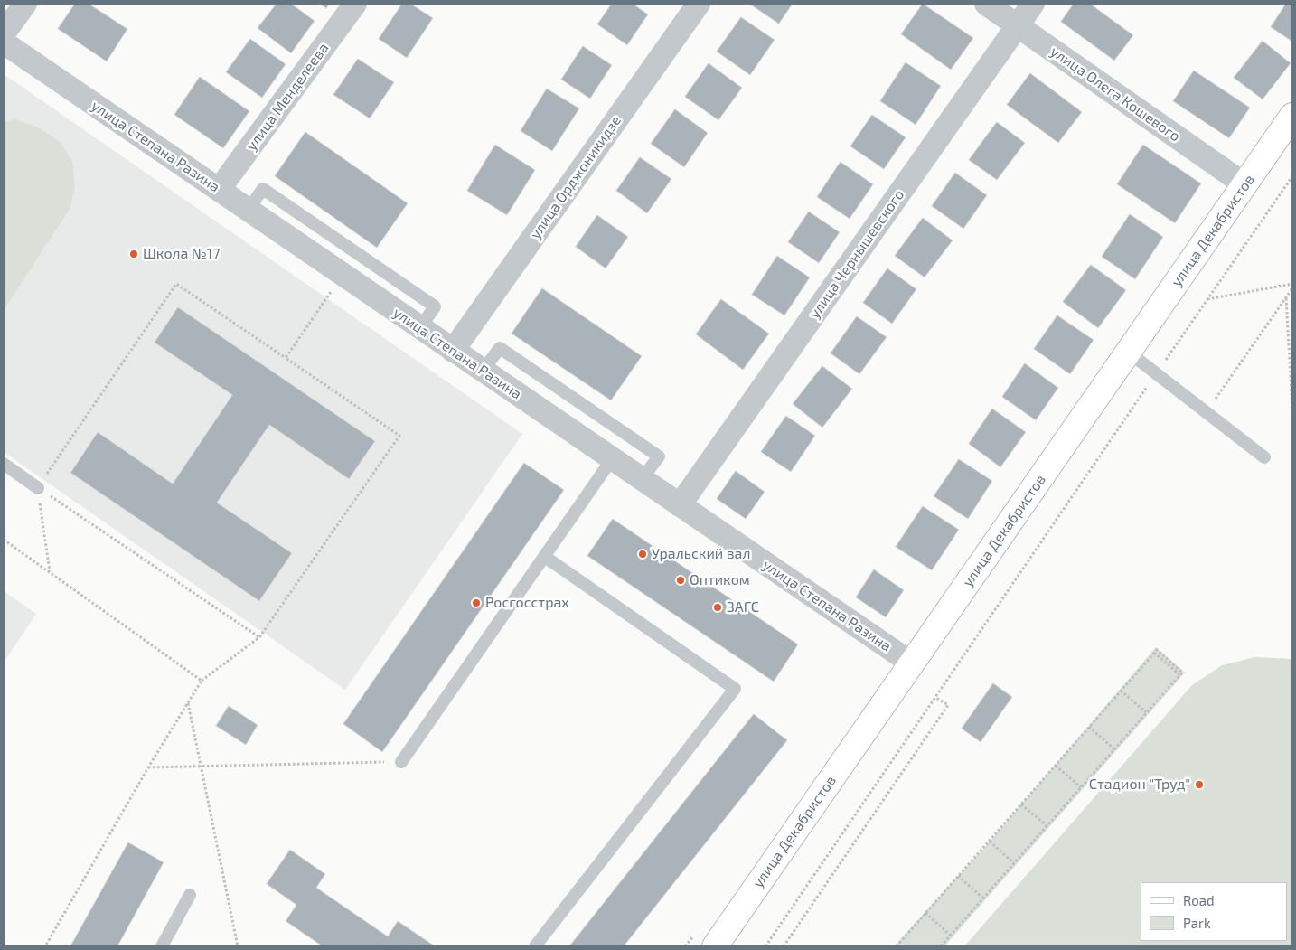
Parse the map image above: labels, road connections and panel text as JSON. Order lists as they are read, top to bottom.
{
  "streets": {
    "street": [
      "улица Олега Кошевого",
      "улица Менделеева",
      "улица Степана Разина",
      "улица Орджоникидзе",
      "улица Декабристов",
      "улица Чернышевского"
    ]
  },
  "crossings": [
    ["улица Олега Кошевого", "улица Декабристов"],
    ["улица Олега Кошевого", "улица Чернышевского"],
    ["улица Менделеева", "улица Степана Разина"],
    ["улица Степана Разина", "улица Орджоникидзе"],
    ["улица Степана Разина", "улица Декабристов"],
    ["улица Степана Разина", "улица Чернышевского"]
  ],
  "places": [
    "Школа №17",
    "Уральский вал",
    "Оптиком",
    "Росгосстрах",
    "ЗАГС",
    "Стадион \"Труд\""
  ],
  "legend": ["Road", "Park"]
}
